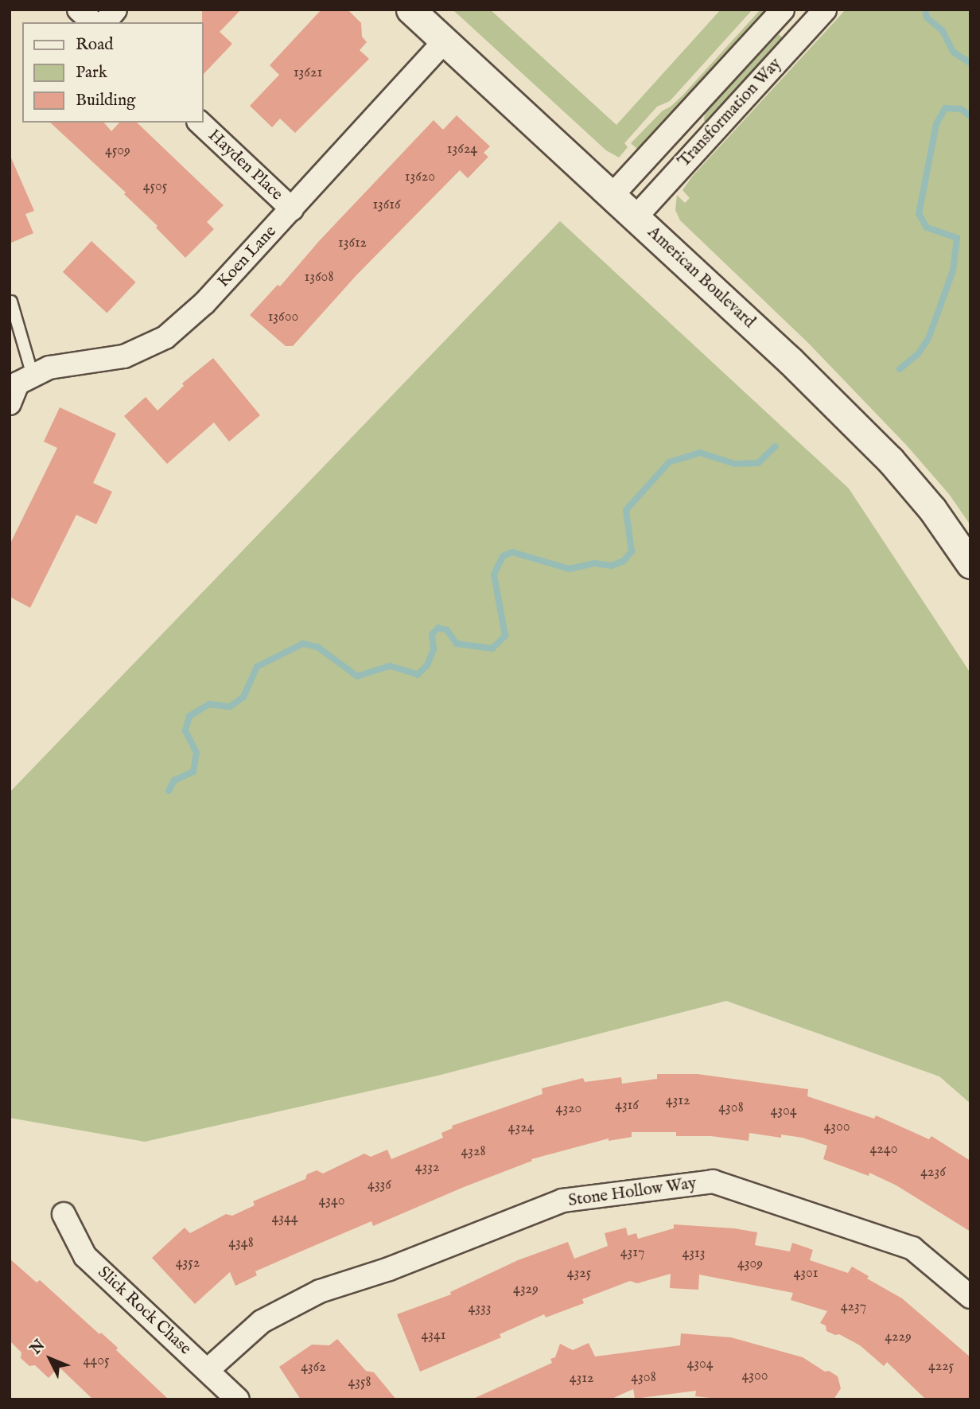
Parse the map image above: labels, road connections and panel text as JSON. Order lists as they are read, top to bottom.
{
  "streets": {
    "street": [
      "Transformation Way",
      "Hayden Place",
      "Koen Lane",
      "American Boulevard",
      "Stone Hollow Way",
      "Slick Rock Chase"
    ]
  },
  "crossings": [
    ["Transformation Way", "American Boulevard"],
    ["Hayden Place", "Koen Lane"],
    ["Koen Lane", "American Boulevard"],
    ["Stone Hollow Way", "Slick Rock Chase"]
  ],
  "house_numbers": [
    "13621",
    "13624",
    "4509",
    "13620",
    "4505",
    "13616",
    "13612",
    "13608",
    "13600",
    "4312",
    "4316",
    "4308",
    "4320",
    "4304",
    "4300",
    "4324",
    "4240",
    "4328",
    "4332",
    "4236",
    "4336",
    "4340",
    "4344",
    "4348",
    "4317",
    "4313",
    "4352",
    "4309",
    "4325",
    "4301",
    "4329",
    "4237",
    "4333",
    "4341",
    "4229",
    "4405",
    "4304",
    "4225",
    "4362",
    "4300",
    "4308",
    "4312",
    "4358"
  ],
  "legend": ["Road", "Park", "Building"],
  "north": "top left"
}
